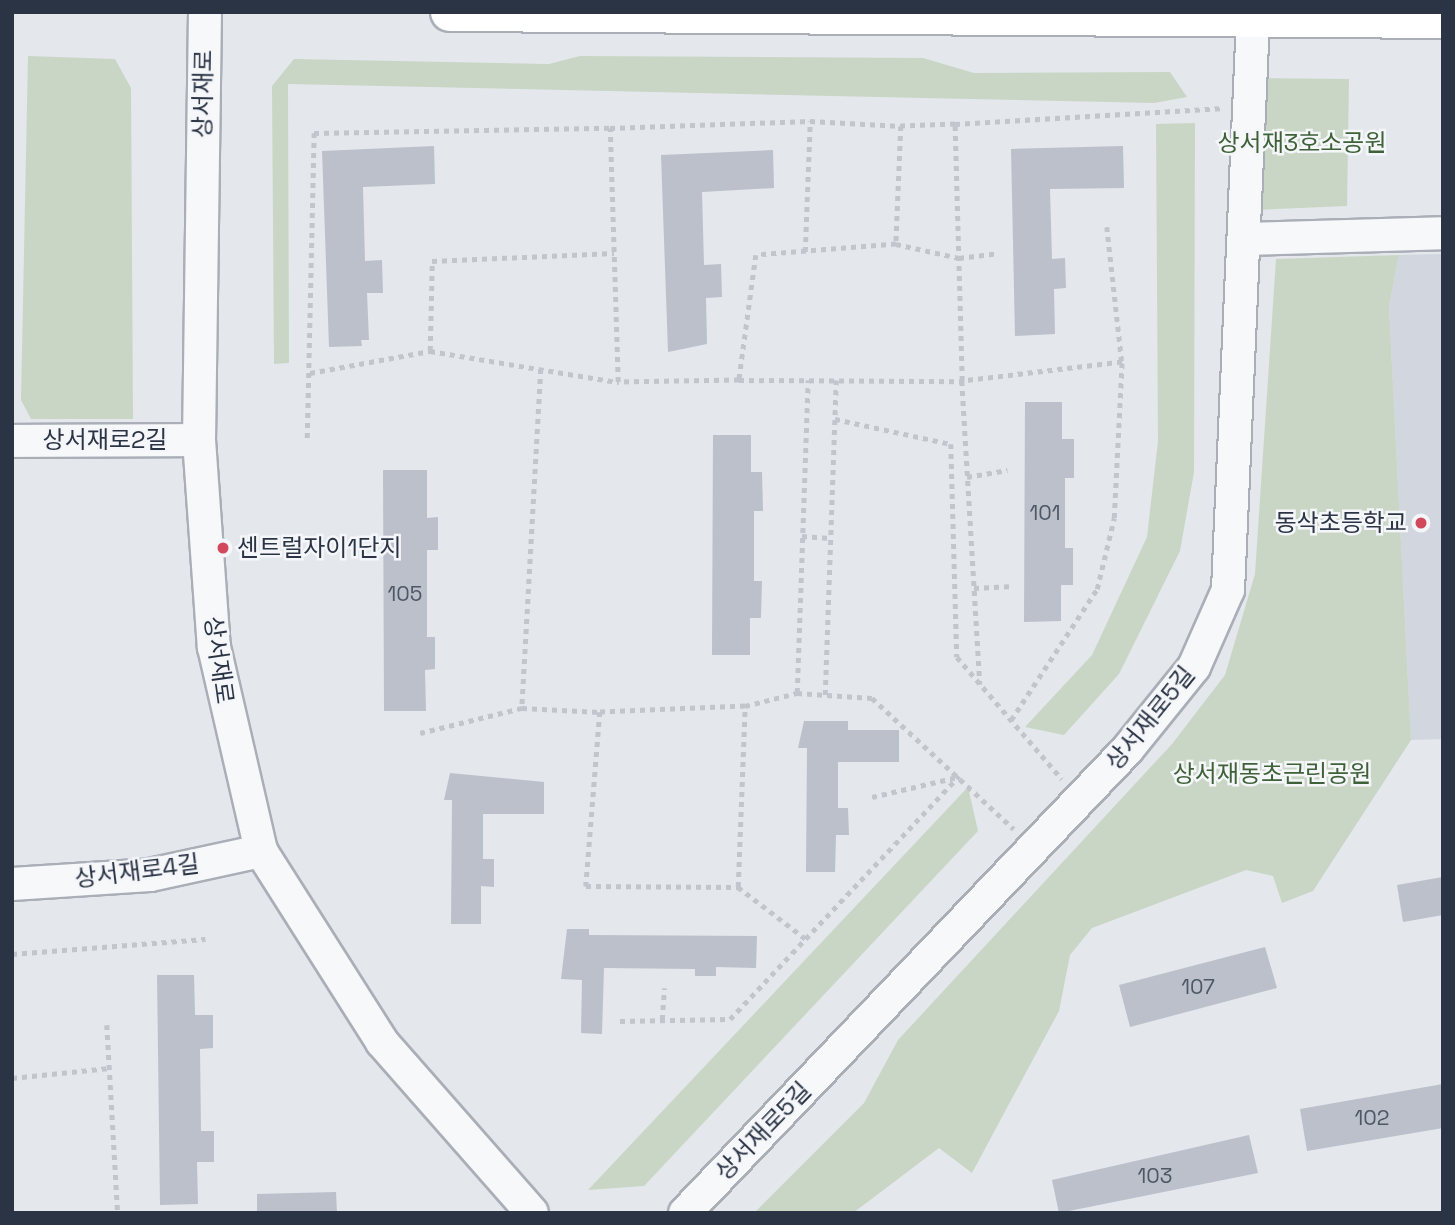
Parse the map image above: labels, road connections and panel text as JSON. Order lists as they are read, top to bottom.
{
  "streets": {
    "street": [
      "상서재로",
      "상서재로2길",
      "상서재로5길",
      "상서재로4길"
    ]
  },
  "crossings": [
    ["상서재로", "상서재로2길"],
    ["상서재로", "상서재로4길"]
  ],
  "parks": ["상서재3호소공원", "상서재동초근린공원"],
  "places": ["동삭초등학교", "센트럴자이1단지"],
  "house_numbers": [
    "101",
    "105",
    "107",
    "102",
    "103"
  ]
}
